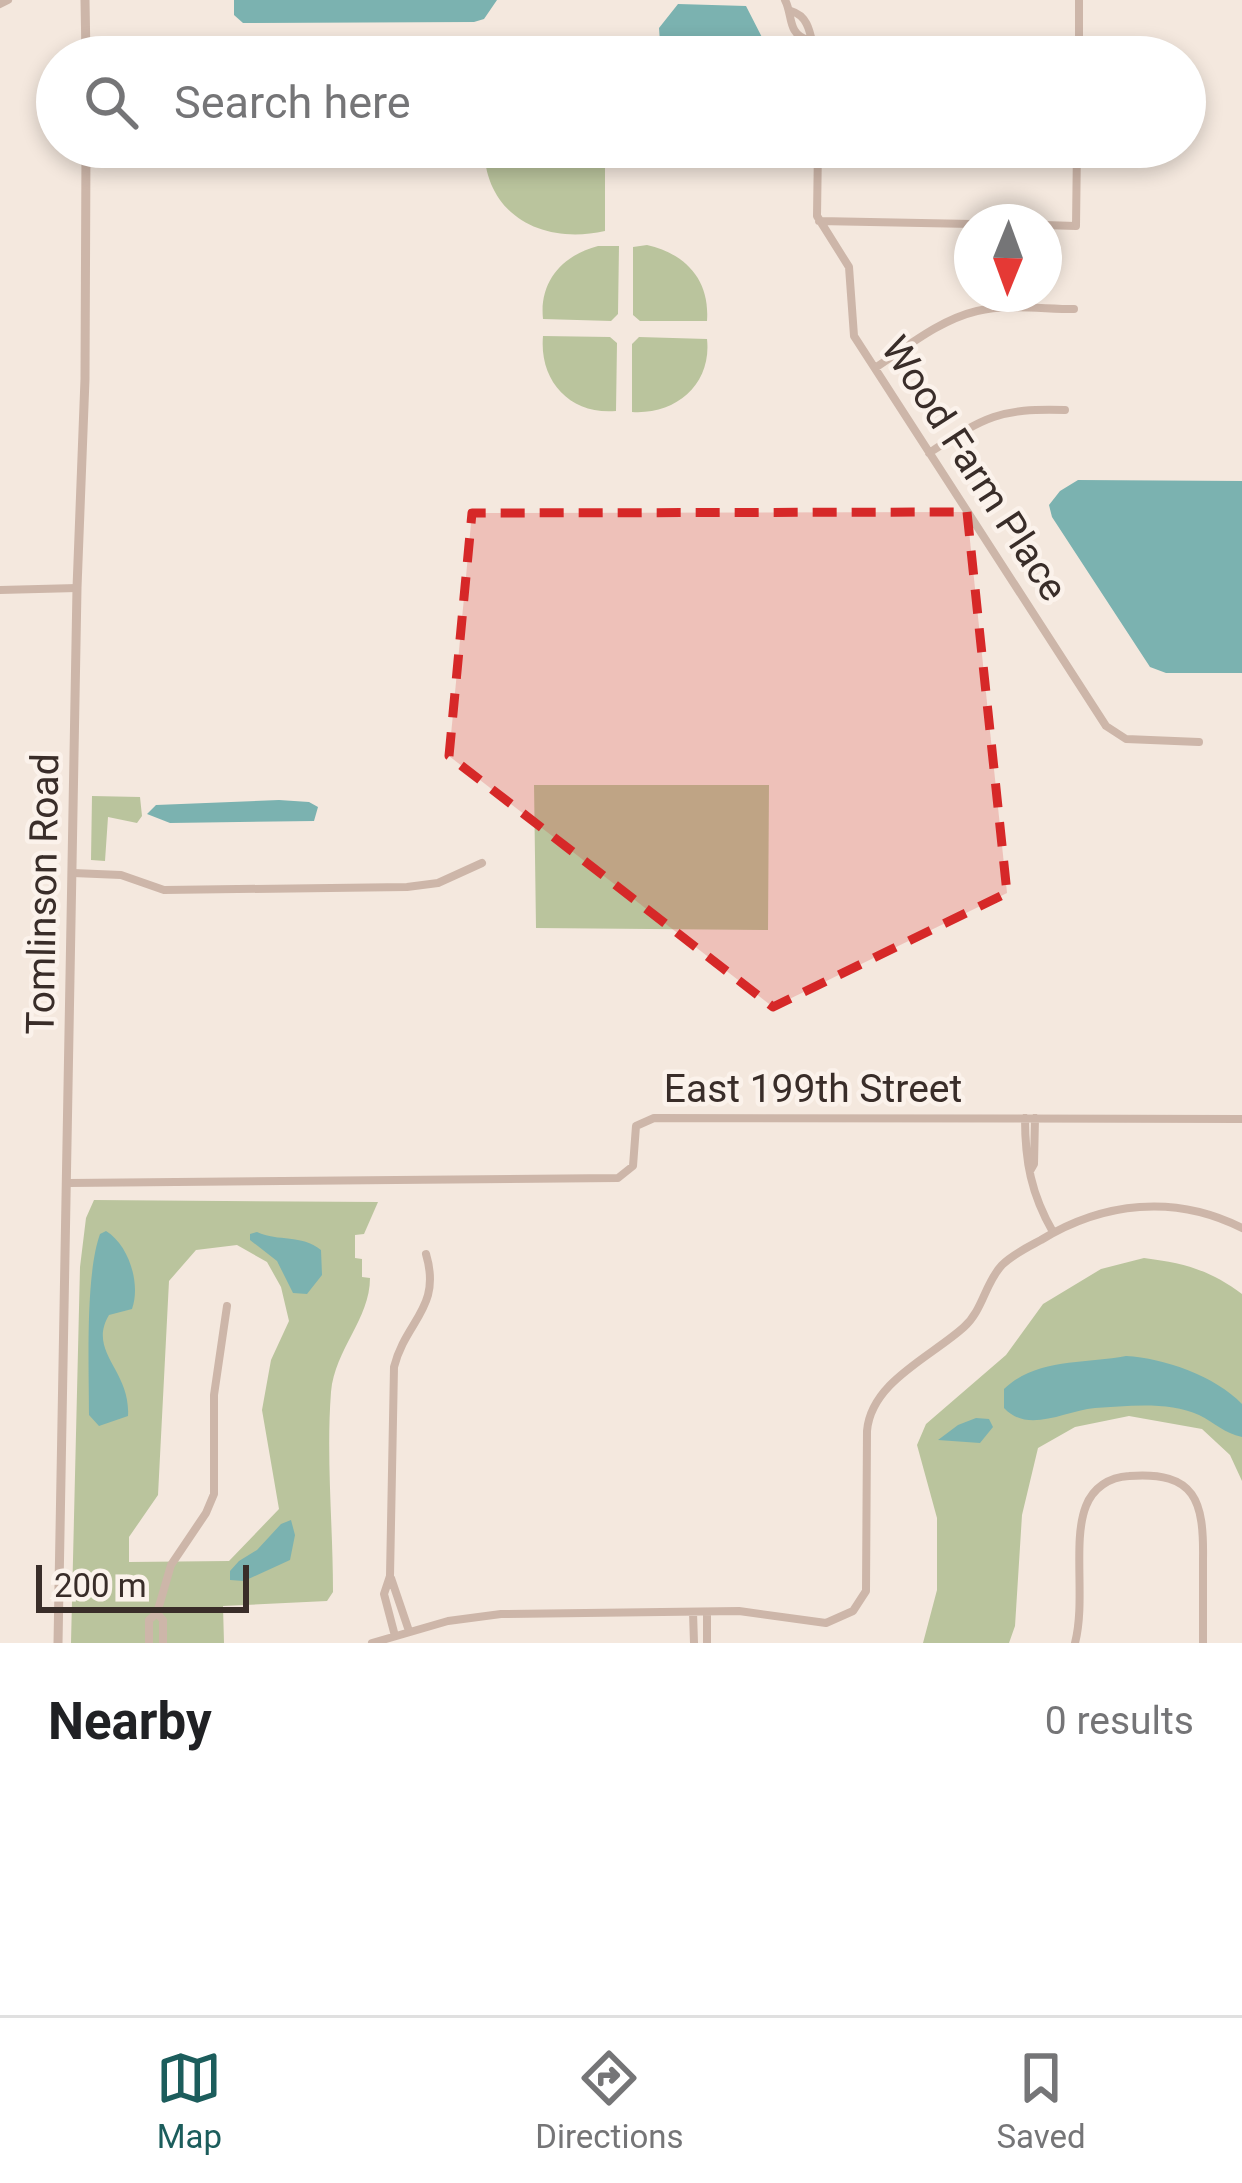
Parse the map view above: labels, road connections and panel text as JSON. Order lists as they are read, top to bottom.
{
  "streets": {
    "street": ["Wood Farm Place", "Tomlinson Road", "East 199th Street"]
  },
  "crossings": [
    ["Tomlinson Road", "East 199th Street"]
  ],
  "scale_bar": "200 m",
  "north": "bottom",
  "page": {
    "search": "Search here",
    "scale": "200 m",
    "heading": ["Nearby", "0 results"],
    "nav": ["Map", "Directions", "Saved"]
  }
}
